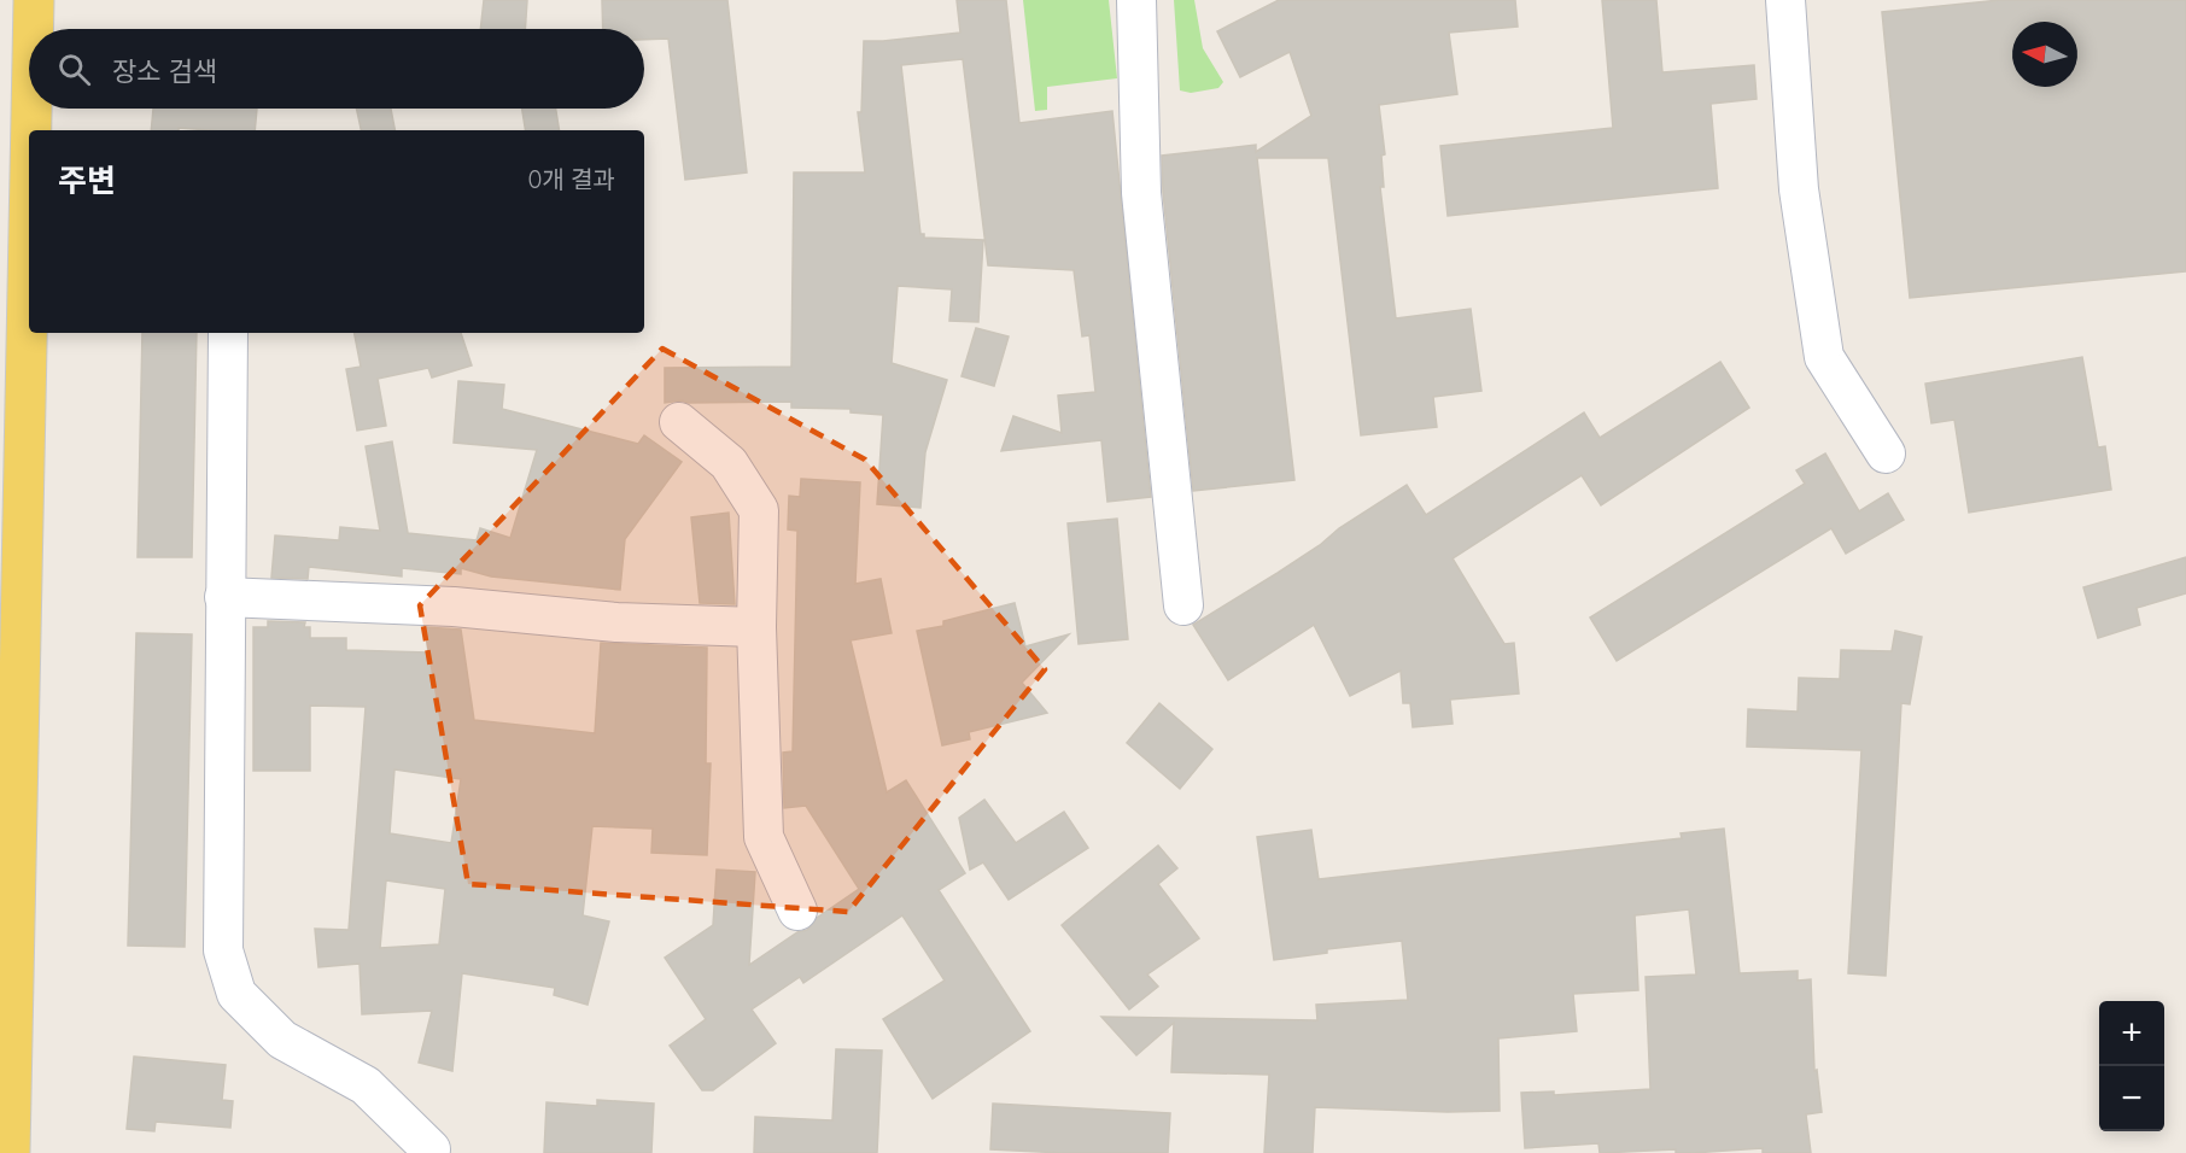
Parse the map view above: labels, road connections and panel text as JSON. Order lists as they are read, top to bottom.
{
  "north": "left",
  "page": {
    "search": "장소 검색",
    "heading": ["주변", "0개 결과"],
    "map_buttons": ["+", "−"]
  }
}
